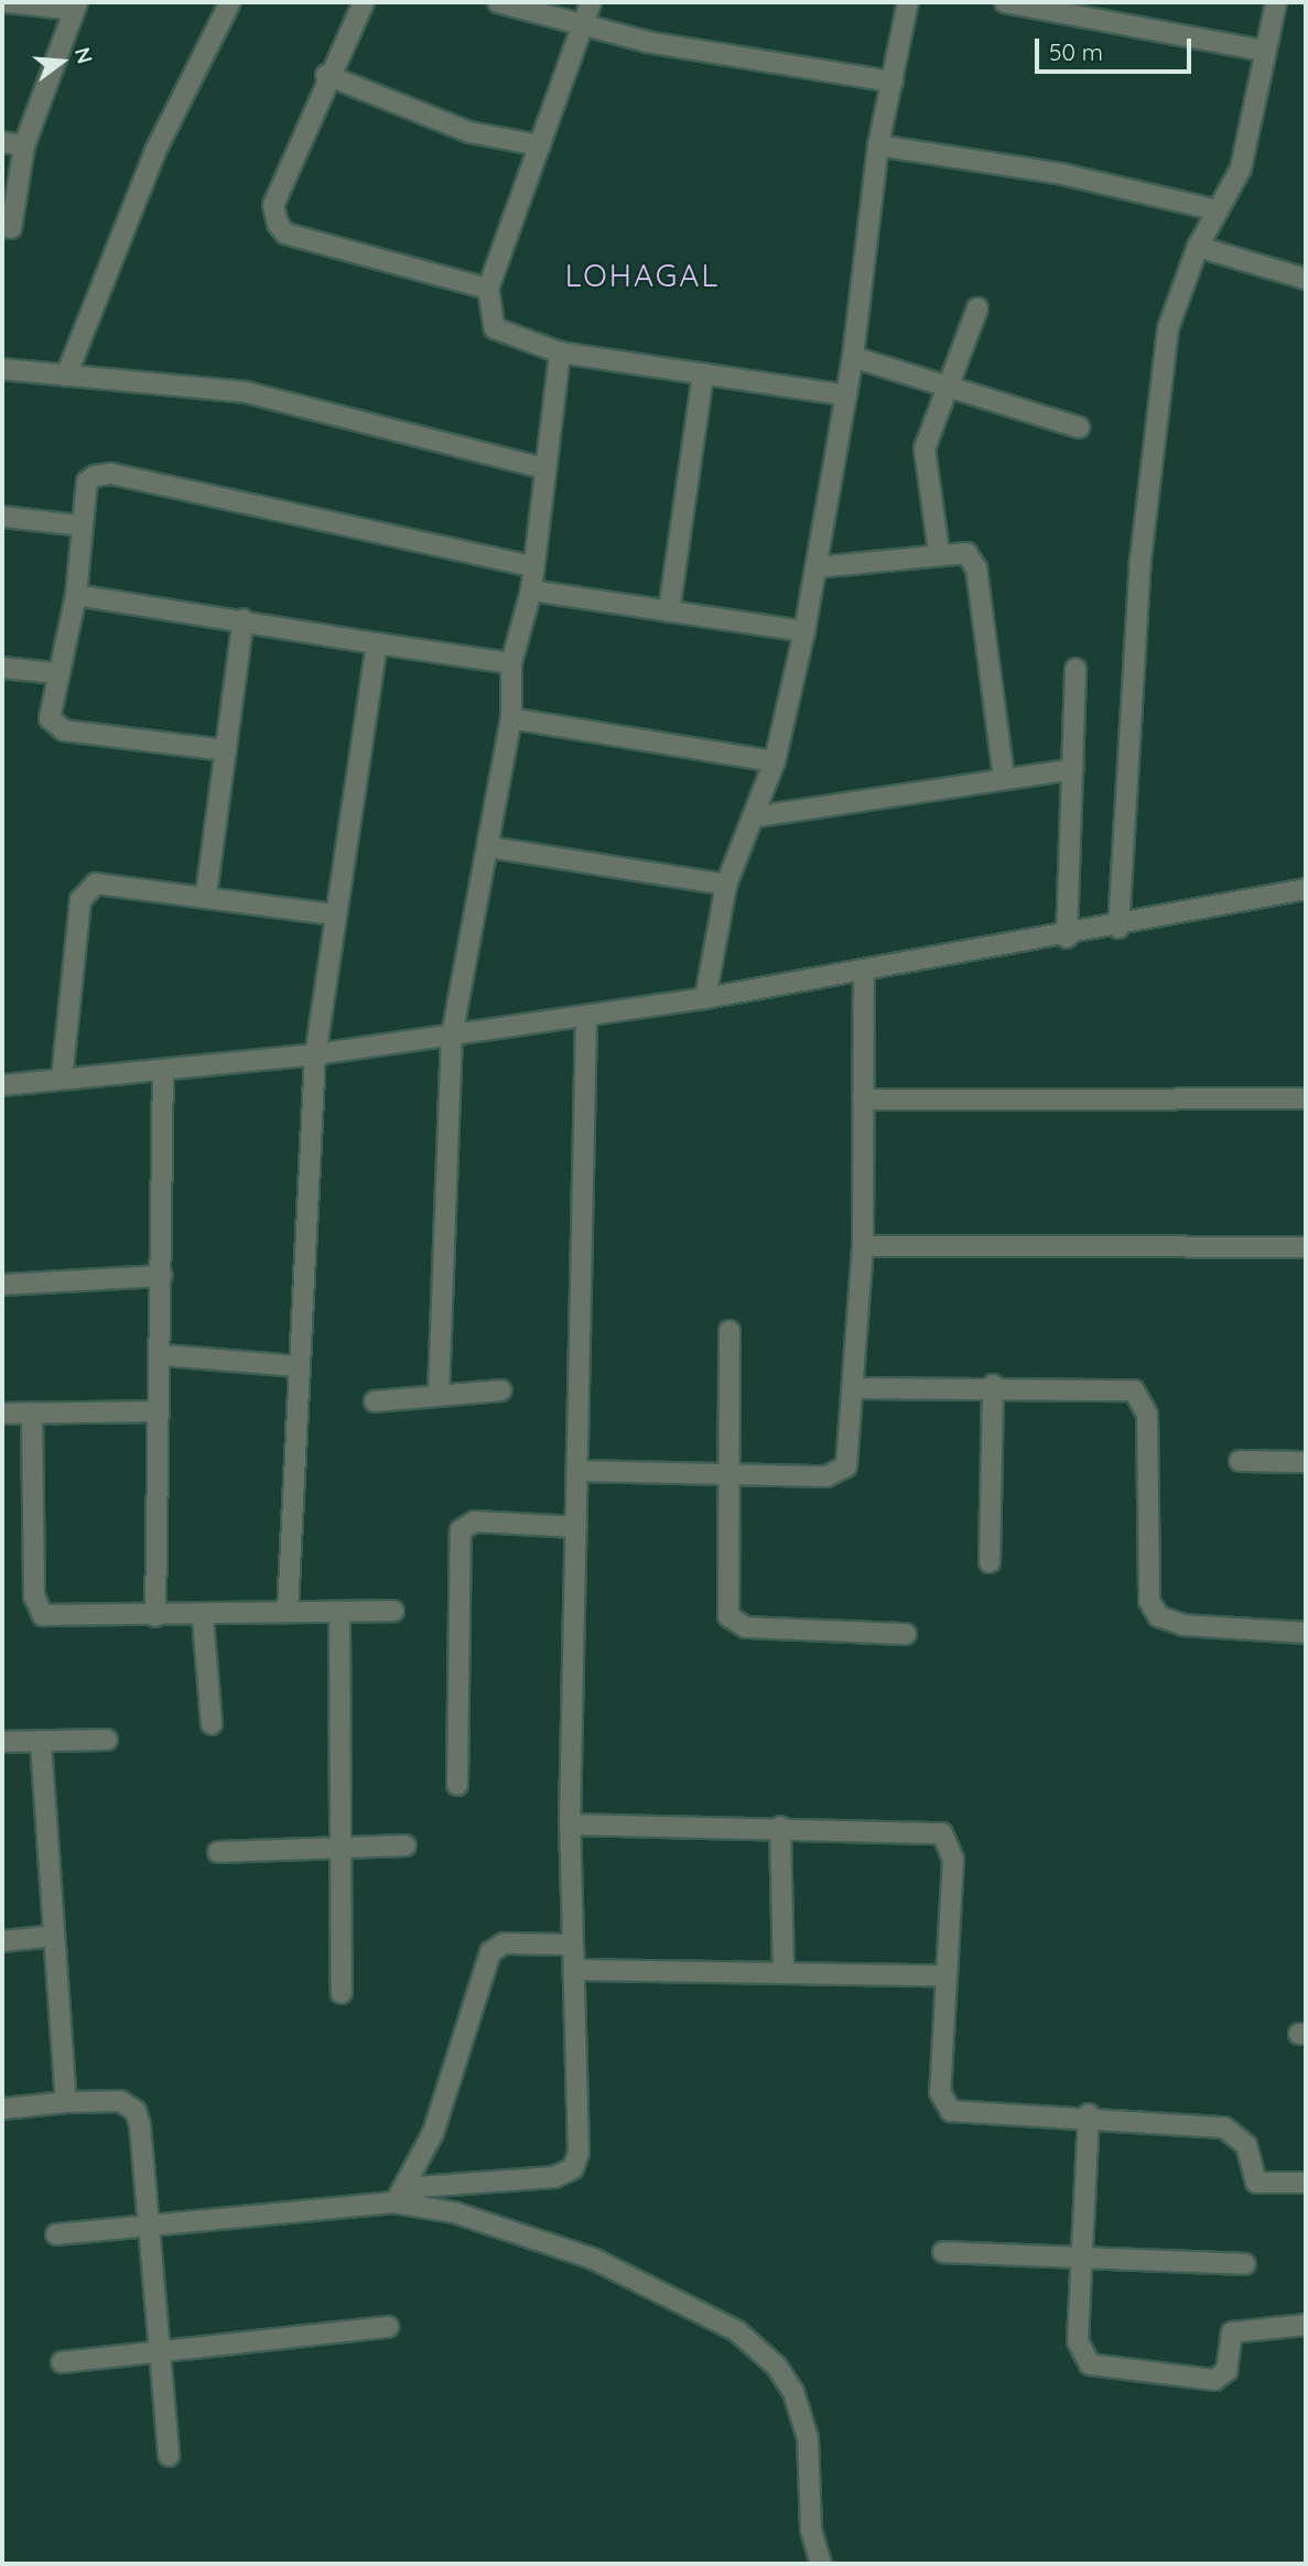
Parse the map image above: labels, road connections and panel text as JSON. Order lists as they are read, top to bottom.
{
  "districts": ["LOHAGAL"],
  "scale_bar": "50 m",
  "north": "right"
}
